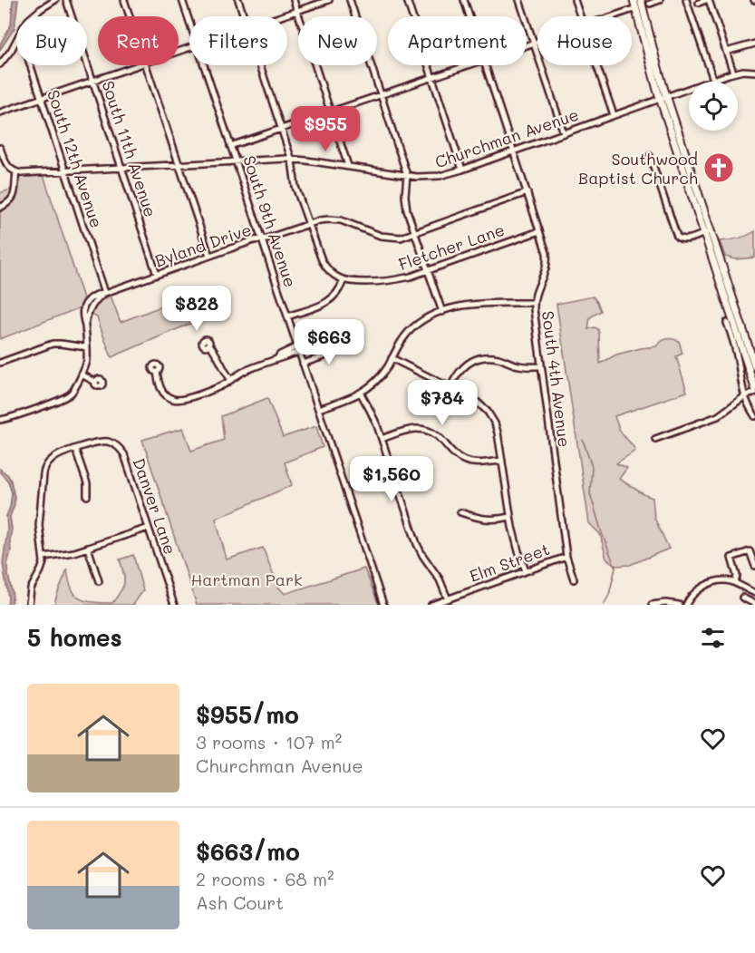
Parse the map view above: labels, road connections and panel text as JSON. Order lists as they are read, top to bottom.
{
  "streets": {
    "street": [
      "Churchman Avenue",
      "South 11th Avenue",
      "South 12th Avenue",
      "South 9th Avenue",
      "Byland Drive",
      "Fletcher Lane",
      "South 4th Avenue",
      "Danver Lane",
      "Elm Street"
    ]
  },
  "crossings": [
    ["Churchman Avenue", "South 11th Avenue"],
    ["Churchman Avenue", "South 12th Avenue"],
    ["Churchman Avenue", "South 9th Avenue"],
    ["Churchman Avenue", "South 4th Avenue"],
    ["South 11th Avenue", "Byland Drive"],
    ["South 12th Avenue", "Byland Drive"],
    ["South 9th Avenue", "Byland Drive"],
    ["Byland Drive", "South 4th Avenue"],
    ["Fletcher Lane", "South 4th Avenue"],
    ["South 4th Avenue", "Elm Street"]
  ],
  "parks": ["Hartman Park"],
  "places": {
    "church": ["Southwood Baptist Church"]
  },
  "page": {
    "chip": [
      "Buy",
      "Rent",
      "Filters",
      "New",
      "Apartment",
      "House"
    ],
    "price": [
      "$955",
      "$828",
      "$663",
      "$784",
      "$1,560"
    ],
    "heading": "5 homes",
    "list": [
      {
        "name": "$955/mo",
        "note": "3 rooms · 107 m² · Churchman Avenue"
      },
      {
        "name": "$663/mo",
        "note": "2 rooms · 68 m² · Ash Court"
      }
    ]
  }
}
